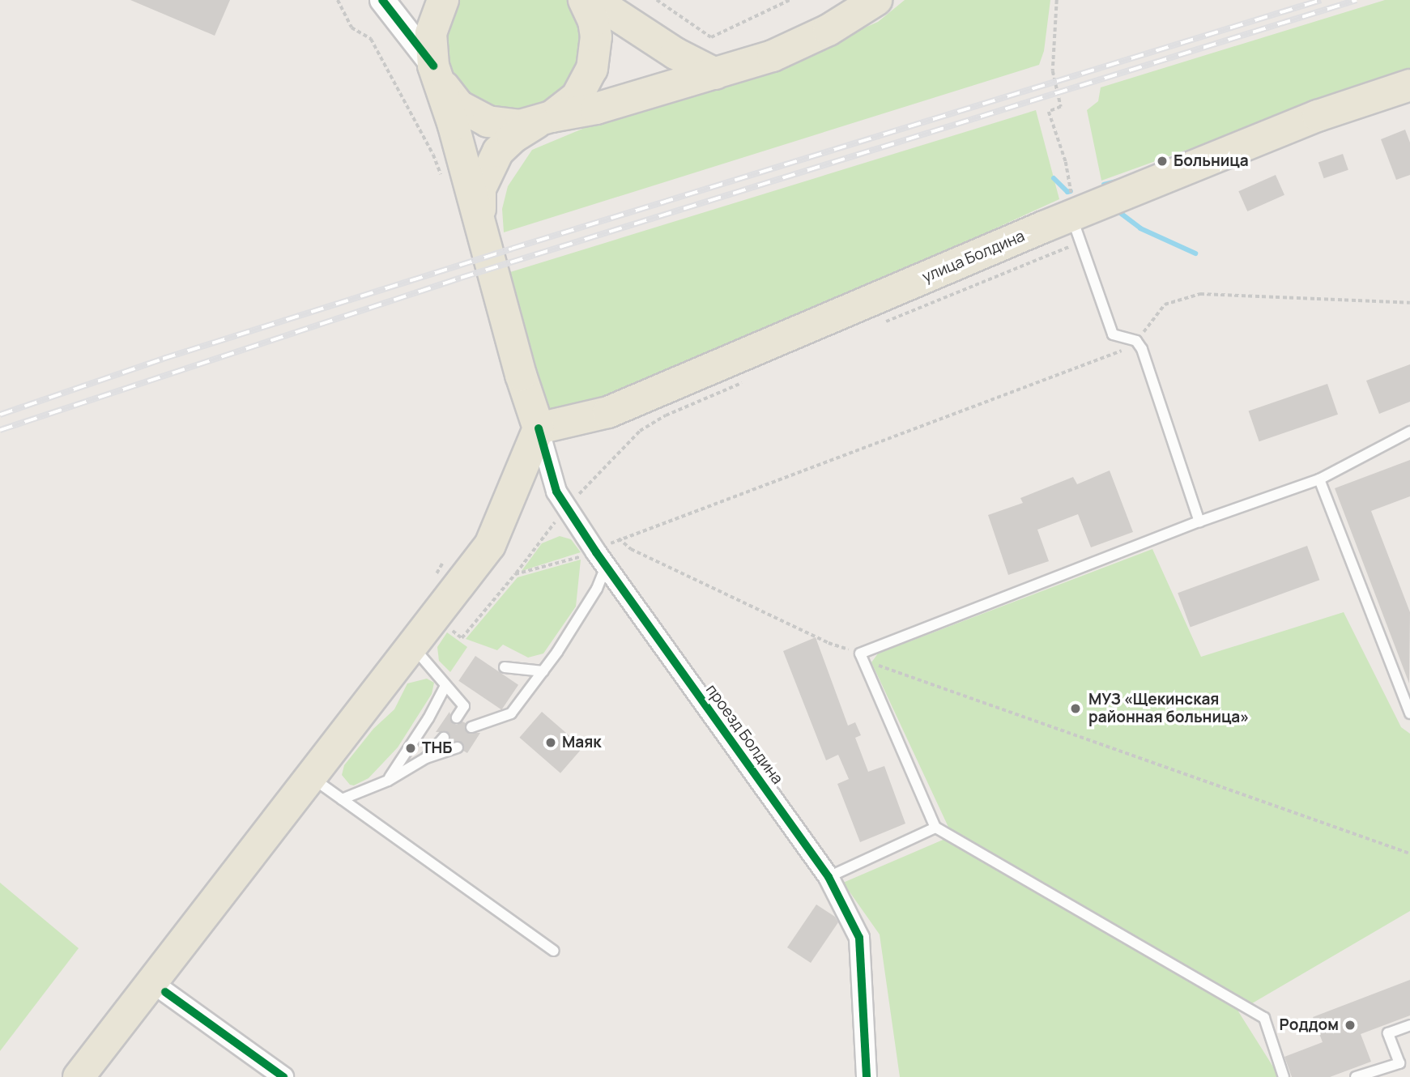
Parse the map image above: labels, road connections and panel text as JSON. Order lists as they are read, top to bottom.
{
  "streets": {
    "main road": ["улица Болдина"],
    "street": ["проезд Болдина"]
  },
  "crossings": [
    ["улица Болдина", "проезд Болдина"]
  ],
  "places": [
    "Больница",
    "МУЗ «Щекинская районная больница»",
    "Маяк",
    "ТНБ",
    "Роддом"
  ]
}
